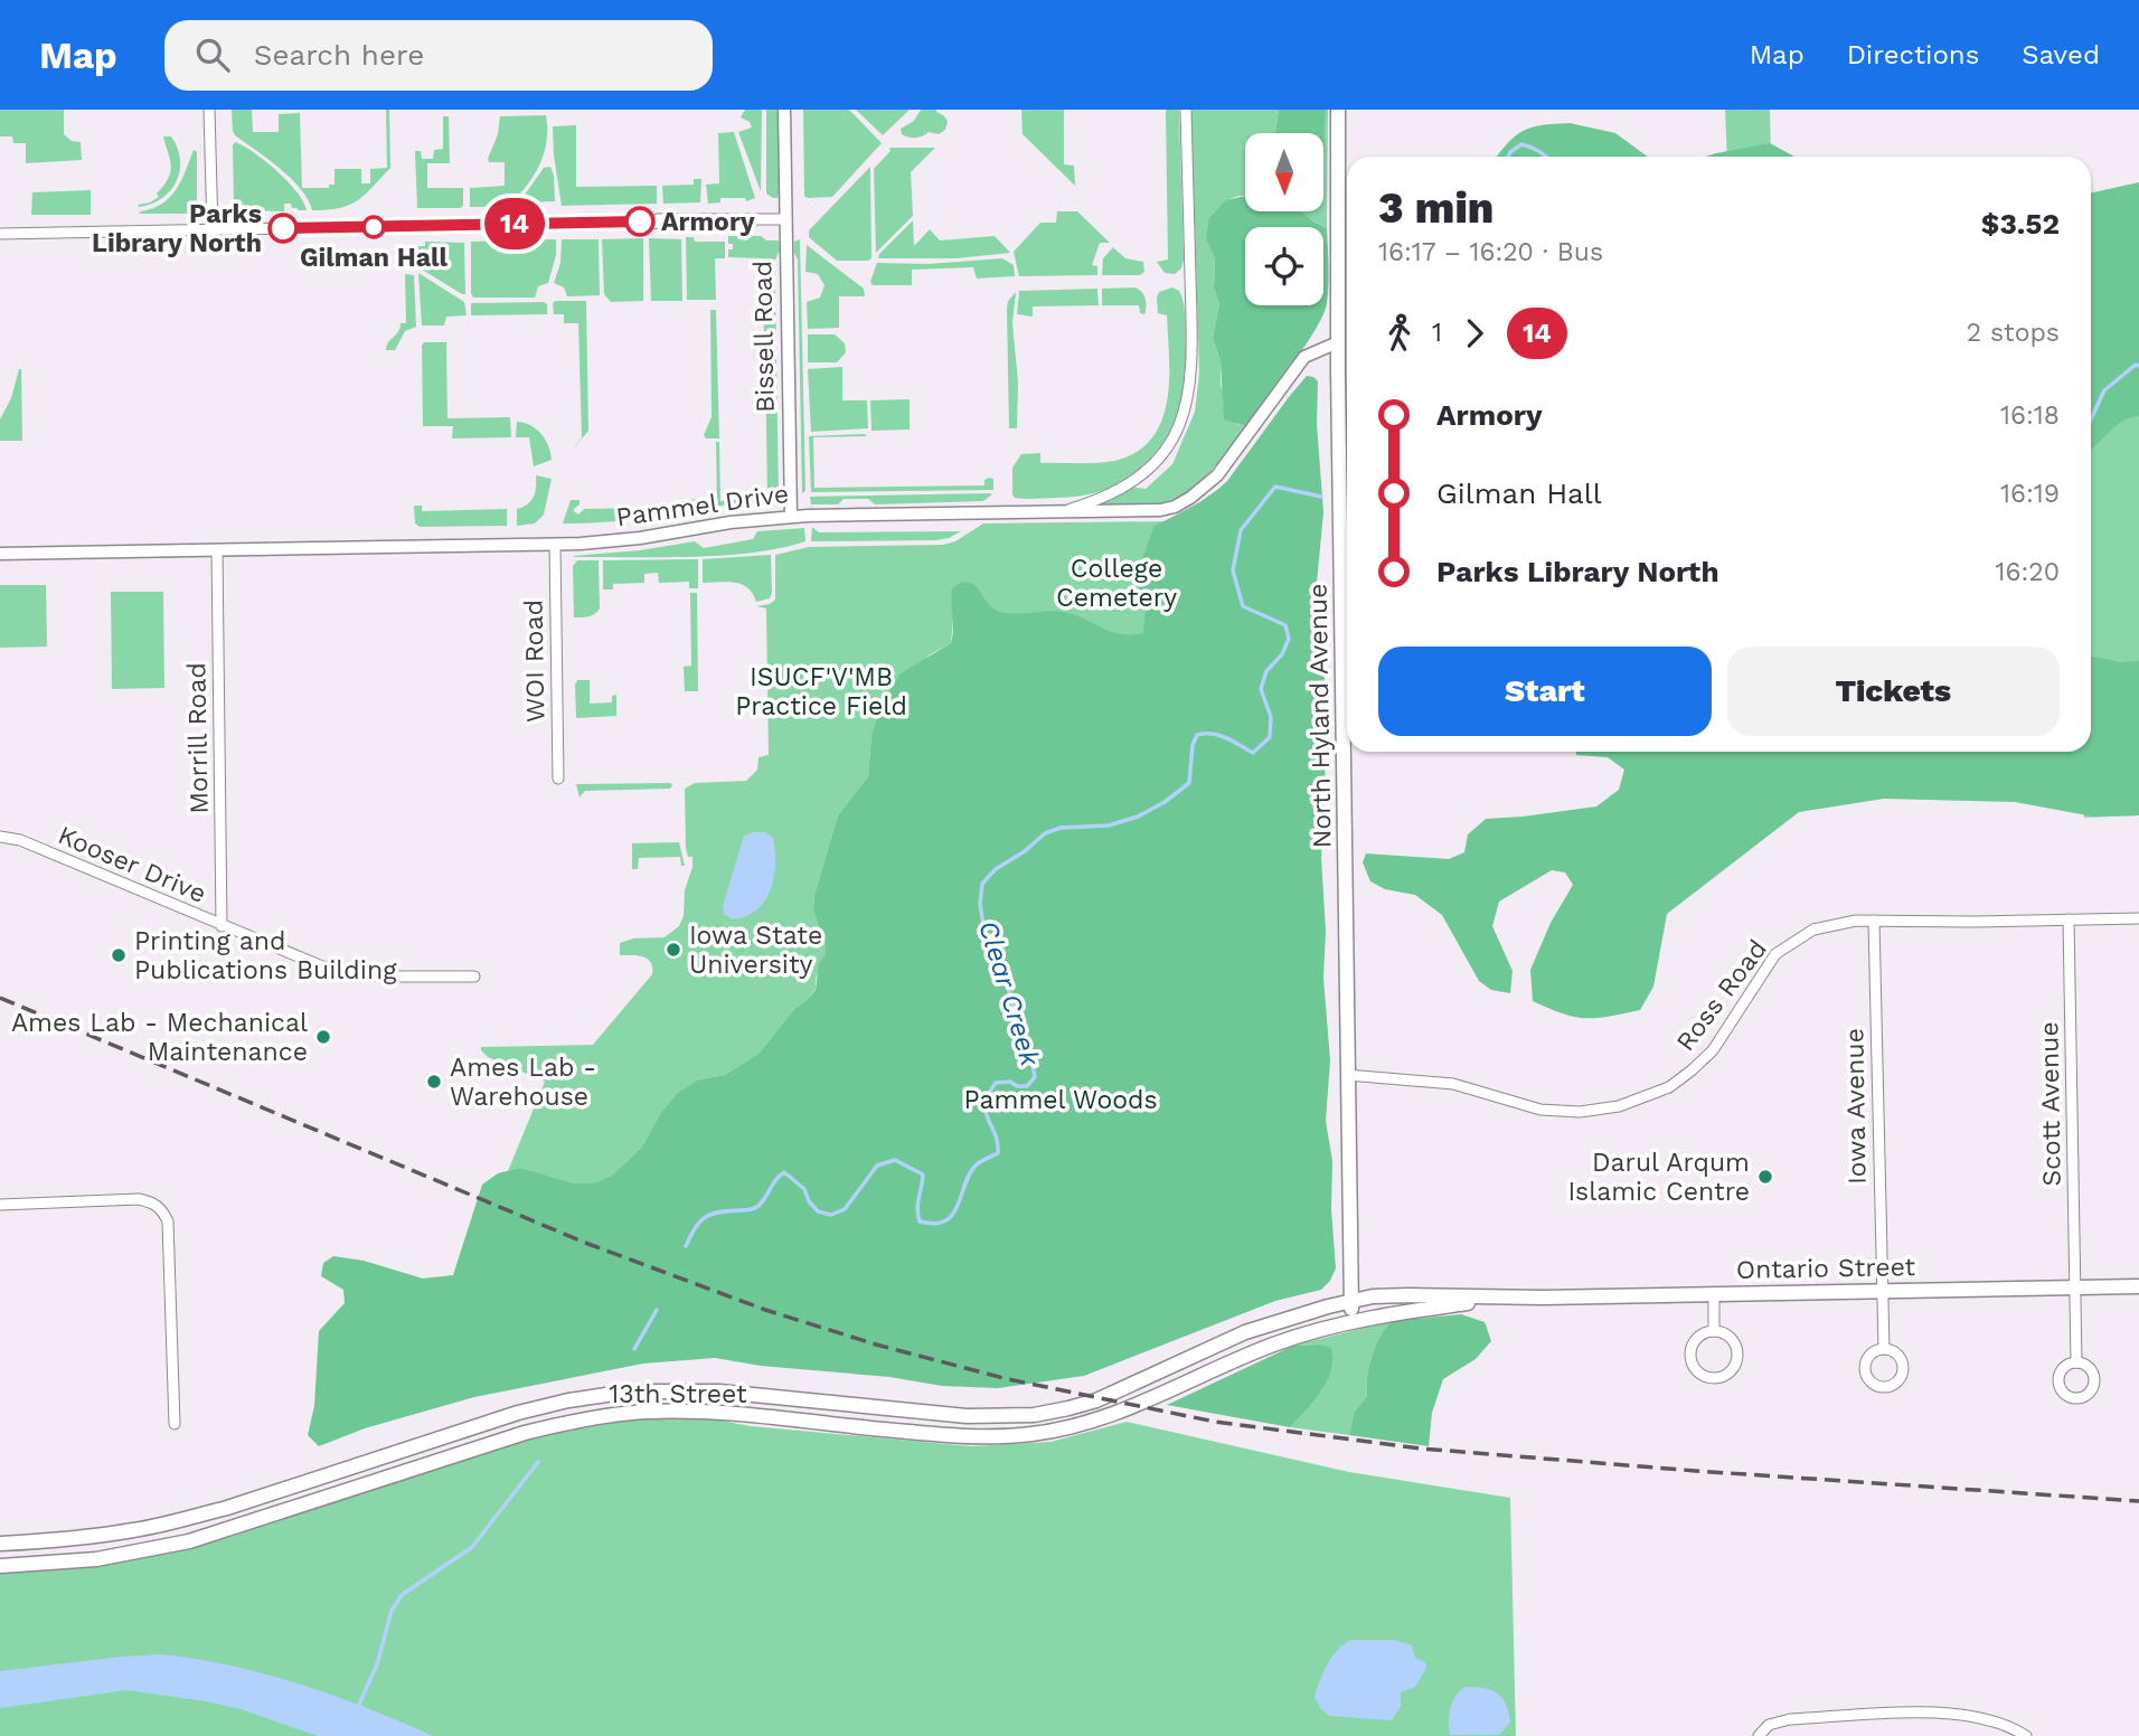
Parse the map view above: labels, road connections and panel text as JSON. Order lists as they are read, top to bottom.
{
  "streets": {
    "main road": ["North Hyland Avenue", "Ontario Street", "13th Street"],
    "street": [
      "Bissell Road",
      "Pammel Drive",
      "WOI Road",
      "Morrill Road",
      "Kooser Drive",
      "Ross Road",
      "Scott Avenue",
      "Iowa Avenue"
    ]
  },
  "crossings": [
    ["Bissell Road", "Pammel Drive"],
    ["Pammel Drive", "WOI Road"],
    ["Pammel Drive", "North Hyland Avenue"],
    ["Pammel Drive", "Morrill Road"],
    ["North Hyland Avenue", "Ross Road"],
    ["North Hyland Avenue", "Ontario Street"],
    ["North Hyland Avenue", "13th Street"],
    ["Morrill Road", "Kooser Drive"],
    ["Ross Road", "Scott Avenue"],
    ["Ross Road", "Iowa Avenue"],
    ["Scott Avenue", "Ontario Street"],
    ["Iowa Avenue", "Ontario Street"],
    ["Ontario Street", "13th Street"]
  ],
  "water": ["Clear Creek"],
  "parks": ["College Cemetery", "ISUCF'V'MB Practice Field", "Pammel Woods"],
  "places": [
    "Armory",
    "Gilman Hall",
    "Parks Library North",
    "Iowa State University",
    "Printing and Publications Building",
    "Ames Lab - Mechanical Maintenance",
    "Ames Lab - Warehouse",
    "Darul Arqum Islamic Centre"
  ],
  "lines": ["bus line 14"],
  "north": "bottom",
  "page": {
    "header": "Map",
    "search": "Search here",
    "nav": ["Map", "Directions", "Saved"],
    "on_map": "14",
    "heading": ["3 min", "16:17 – 16:20 · Bus", "$3.52"],
    "legs": ["1", "14", "2 stops"],
    "list": [
      {
        "name": "Armory",
        "value": "16:18"
      },
      {
        "name": "Gilman Hall",
        "value": "16:19"
      },
      {
        "name": "Parks Library North",
        "value": "16:20"
      }
    ],
    "buttons": ["Start", "Tickets"]
  }
}
